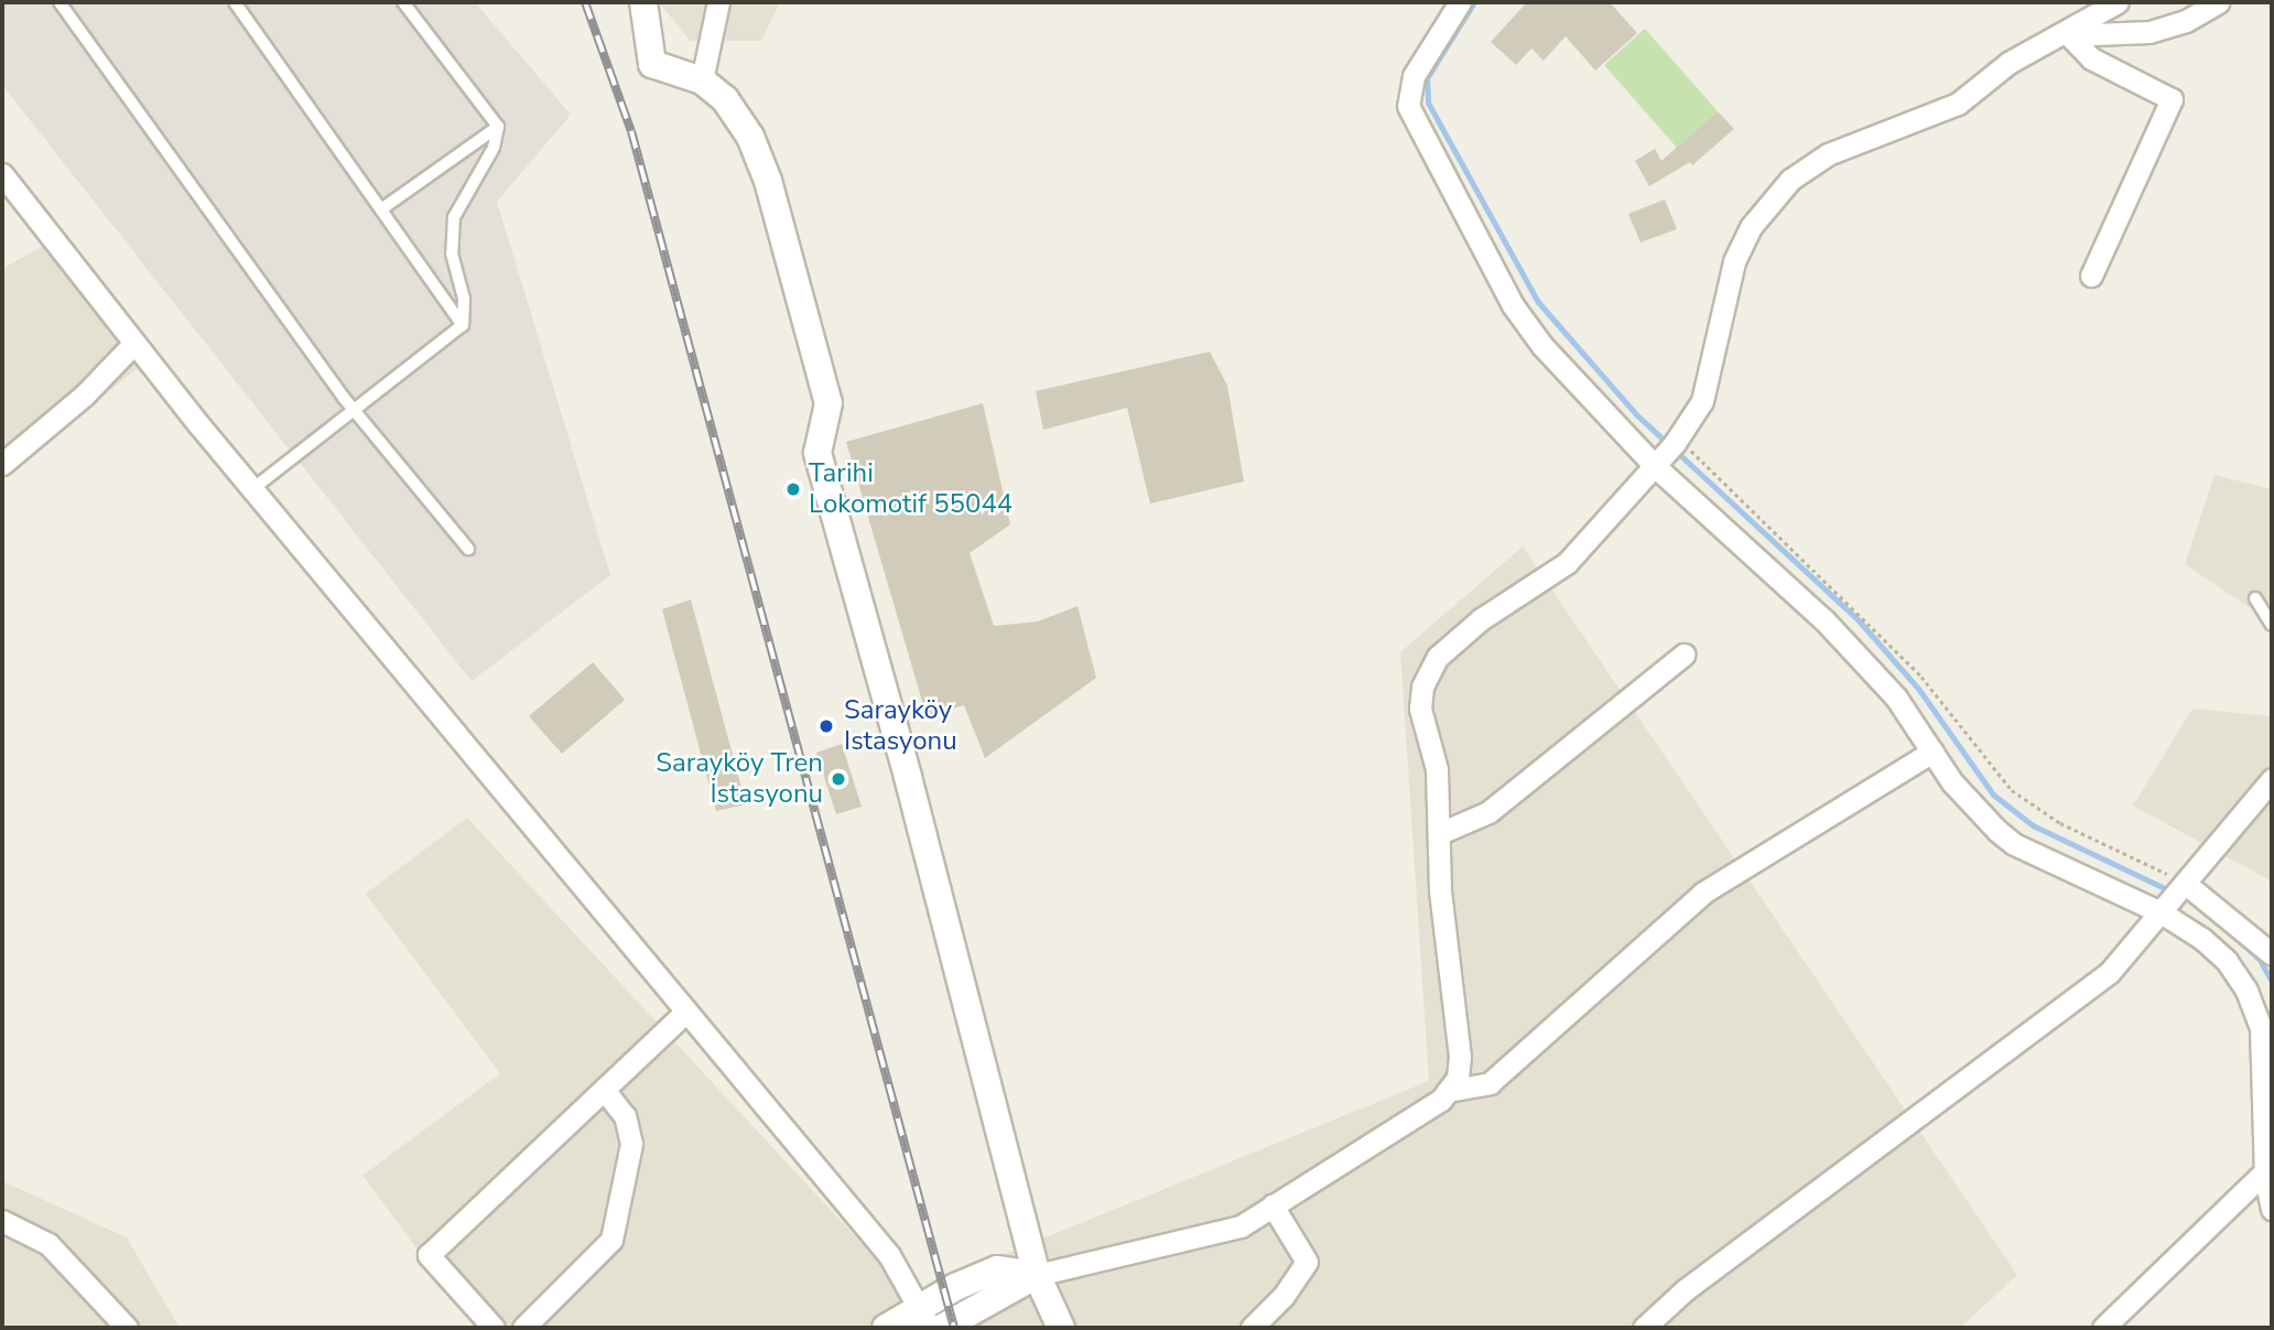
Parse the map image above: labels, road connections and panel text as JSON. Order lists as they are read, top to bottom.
{
  "places": ["Tarihi Lokomotif 55044", "Sarayköy Istasyonu", "Sarayköy Tren İstasyonu"]
}
